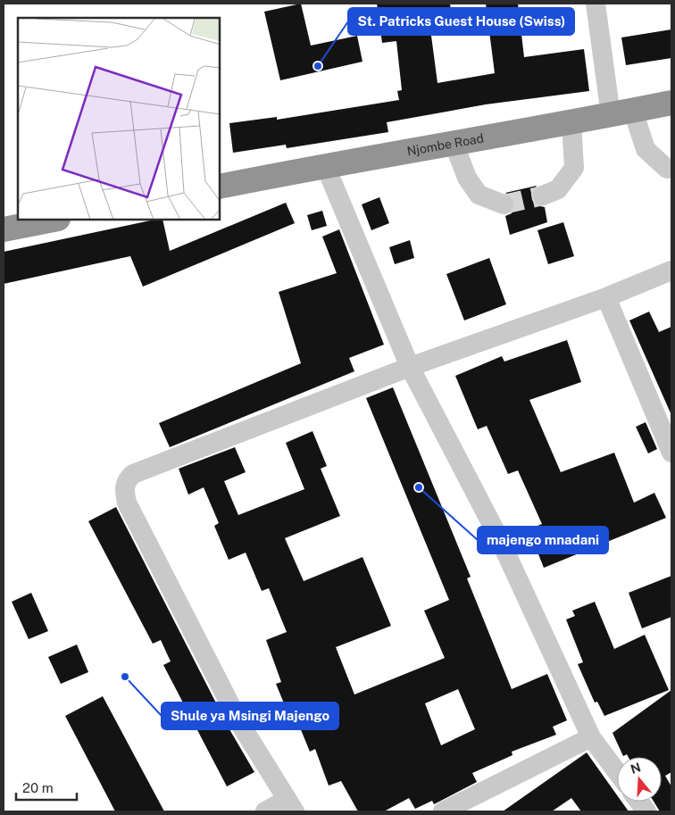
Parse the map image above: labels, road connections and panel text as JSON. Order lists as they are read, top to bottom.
{
  "streets": {
    "highway": ["Njombe Road"]
  },
  "places": ["St. Patricks Guest House (Swiss)", "majengo mnadani", "Shule ya Msingi Majengo"],
  "scale_bar": "20 m",
  "north": "top"
}
